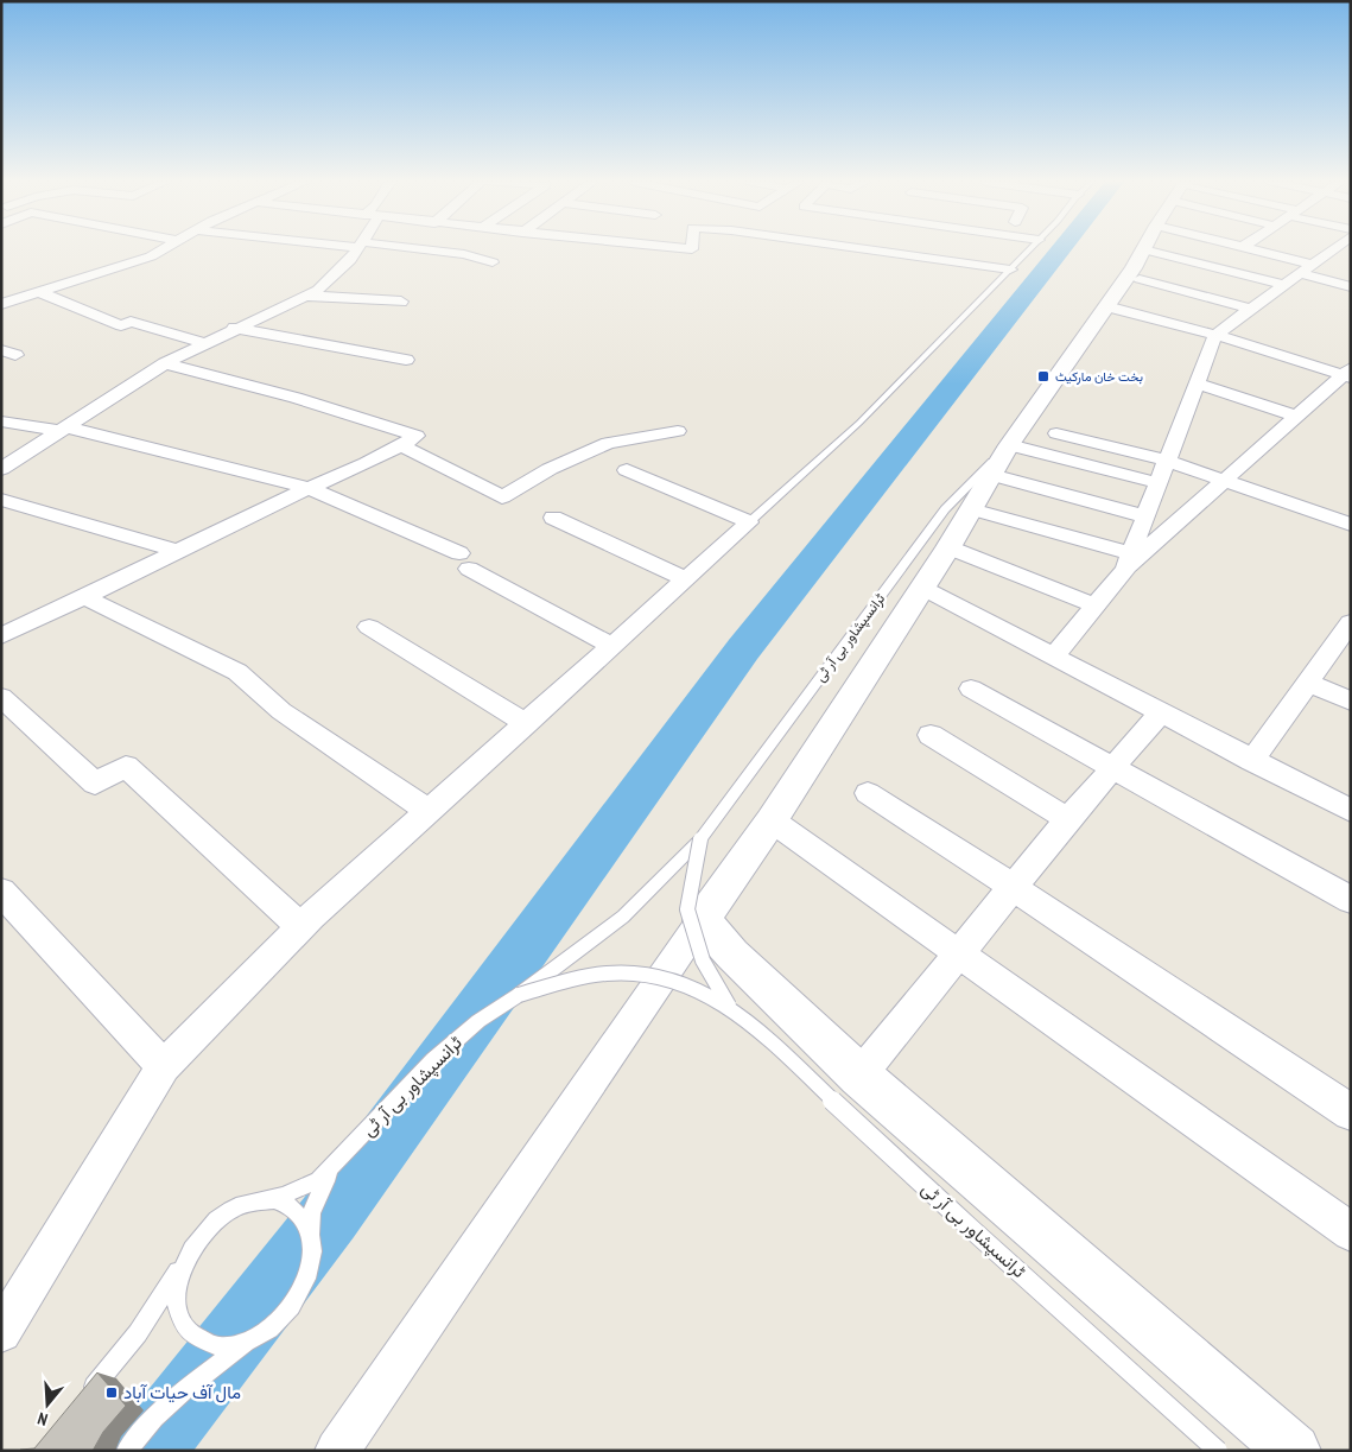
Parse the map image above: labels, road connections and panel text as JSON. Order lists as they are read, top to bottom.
{
  "streets": {
    "lane": ["ٹرانسپشاور بی آر ٹی"]
  },
  "places": {
    "transit": ["بخت خان مارکیٹ", "مال آف حیات آباد"]
  },
  "north": "bottom"
}
